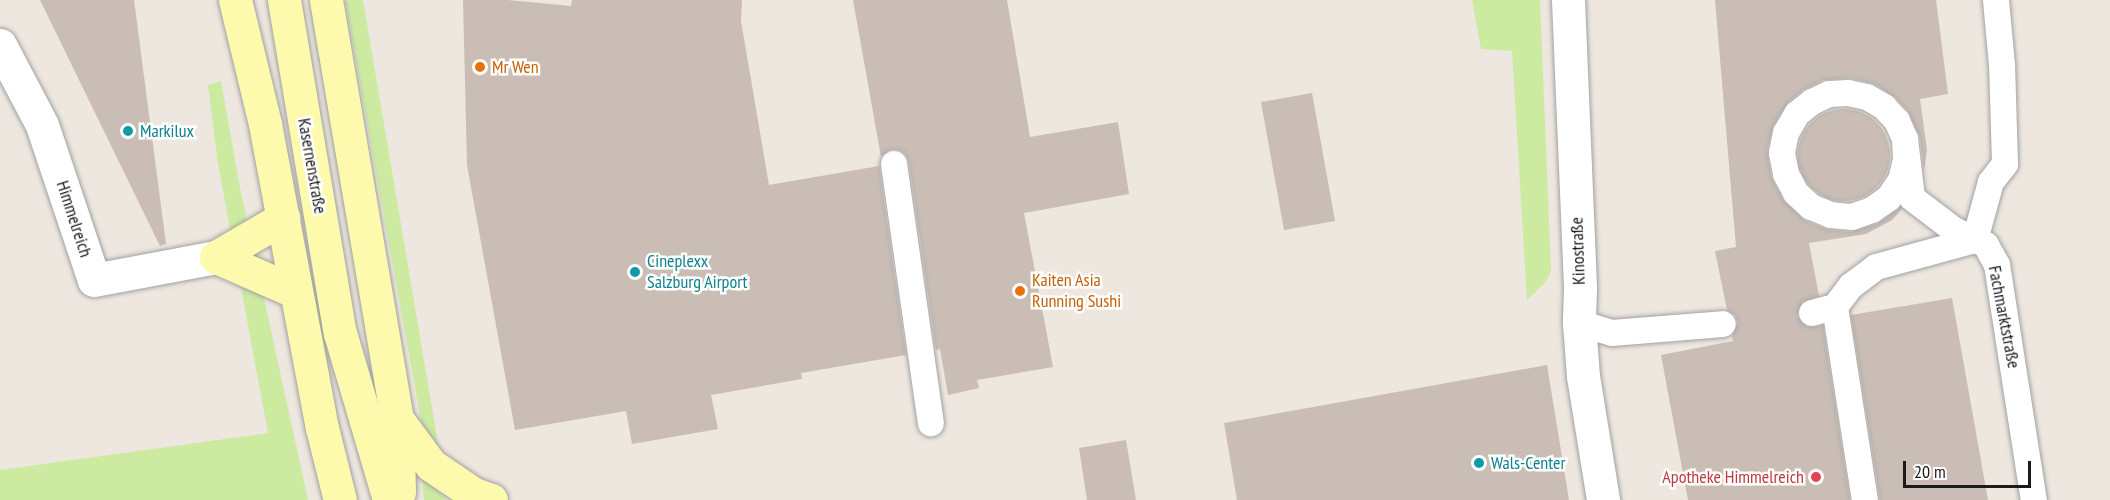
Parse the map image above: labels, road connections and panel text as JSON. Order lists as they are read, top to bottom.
{
  "streets": {
    "main road": ["Kasernenstraße"],
    "street": ["Himmelreich", "Kinostraße"],
    "lane": ["Fachmarktstraße"]
  },
  "places": [
    "Mr Wen",
    "Markilux",
    "Cineplexx Salzburg Airport",
    "Kaiten Asia Running Sushi",
    "Wals-Center",
    "Apotheke Himmelreich"
  ],
  "scale_bar": "20 m"
}
